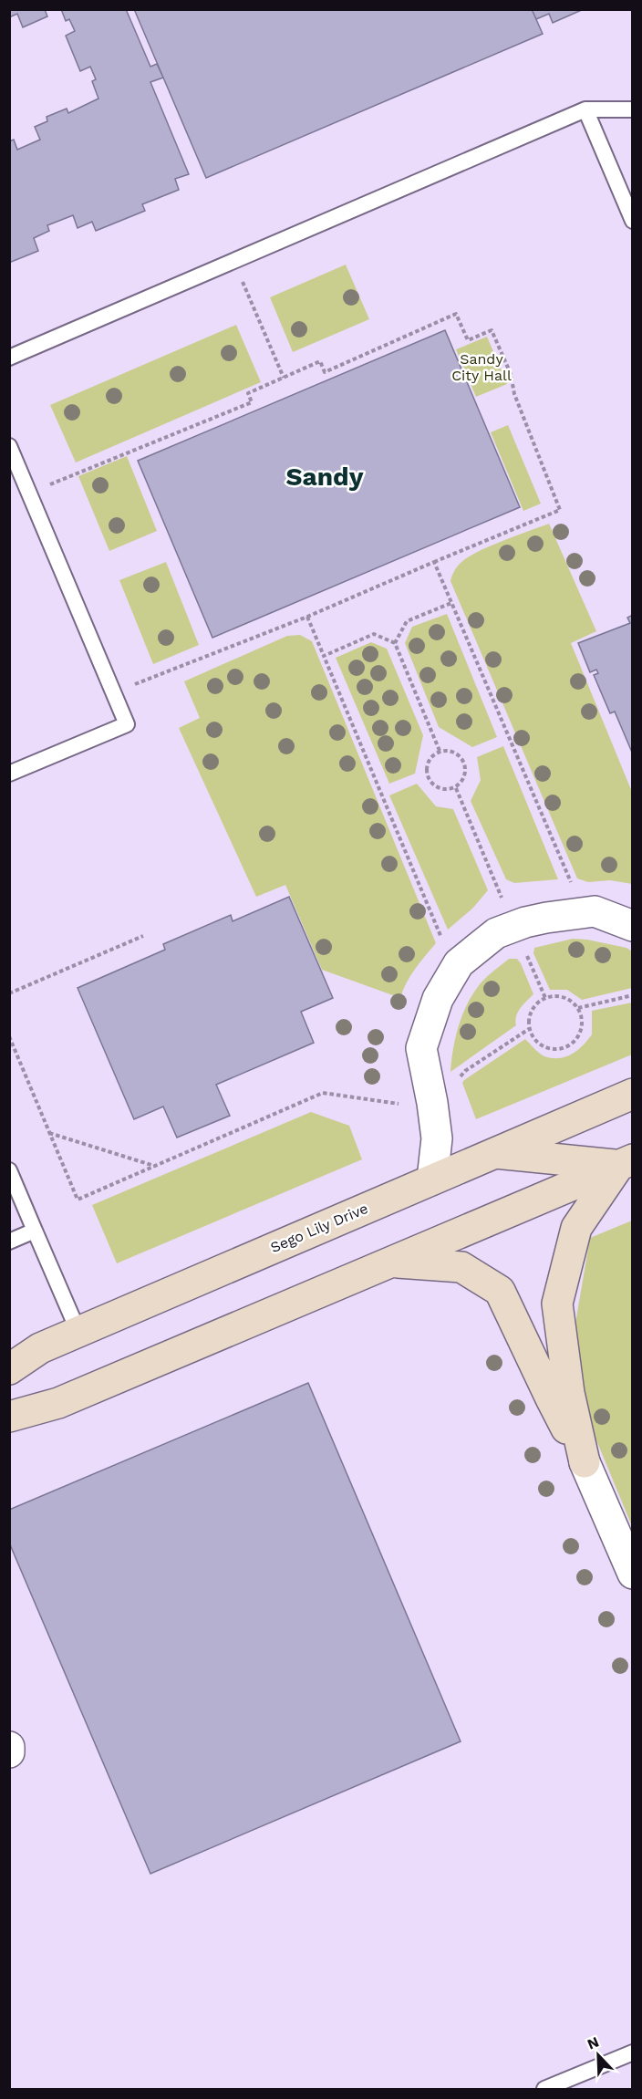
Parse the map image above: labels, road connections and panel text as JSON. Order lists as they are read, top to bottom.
{
  "streets": {
    "main road": ["Sego Lily Drive"]
  },
  "districts": ["Sandy"],
  "parks": ["Sandy City Hall"],
  "north": "top left"
}
